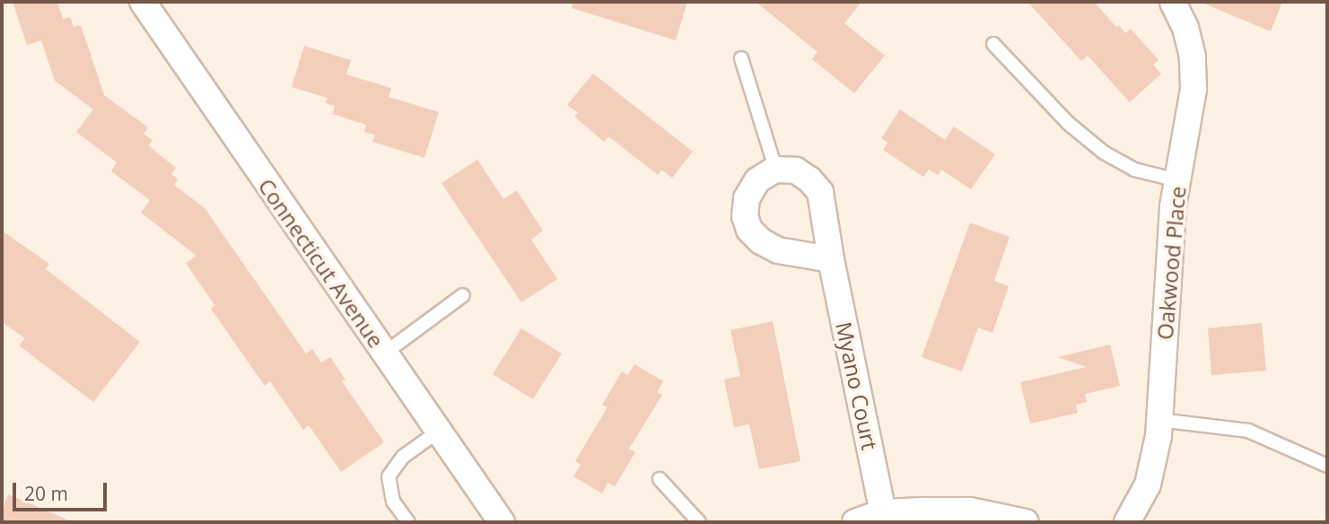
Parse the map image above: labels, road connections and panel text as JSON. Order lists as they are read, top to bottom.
{
  "streets": {
    "street": ["Connecticut Avenue", "Oakwood Place", "Myano Court"]
  },
  "scale_bar": "20 m"
}
